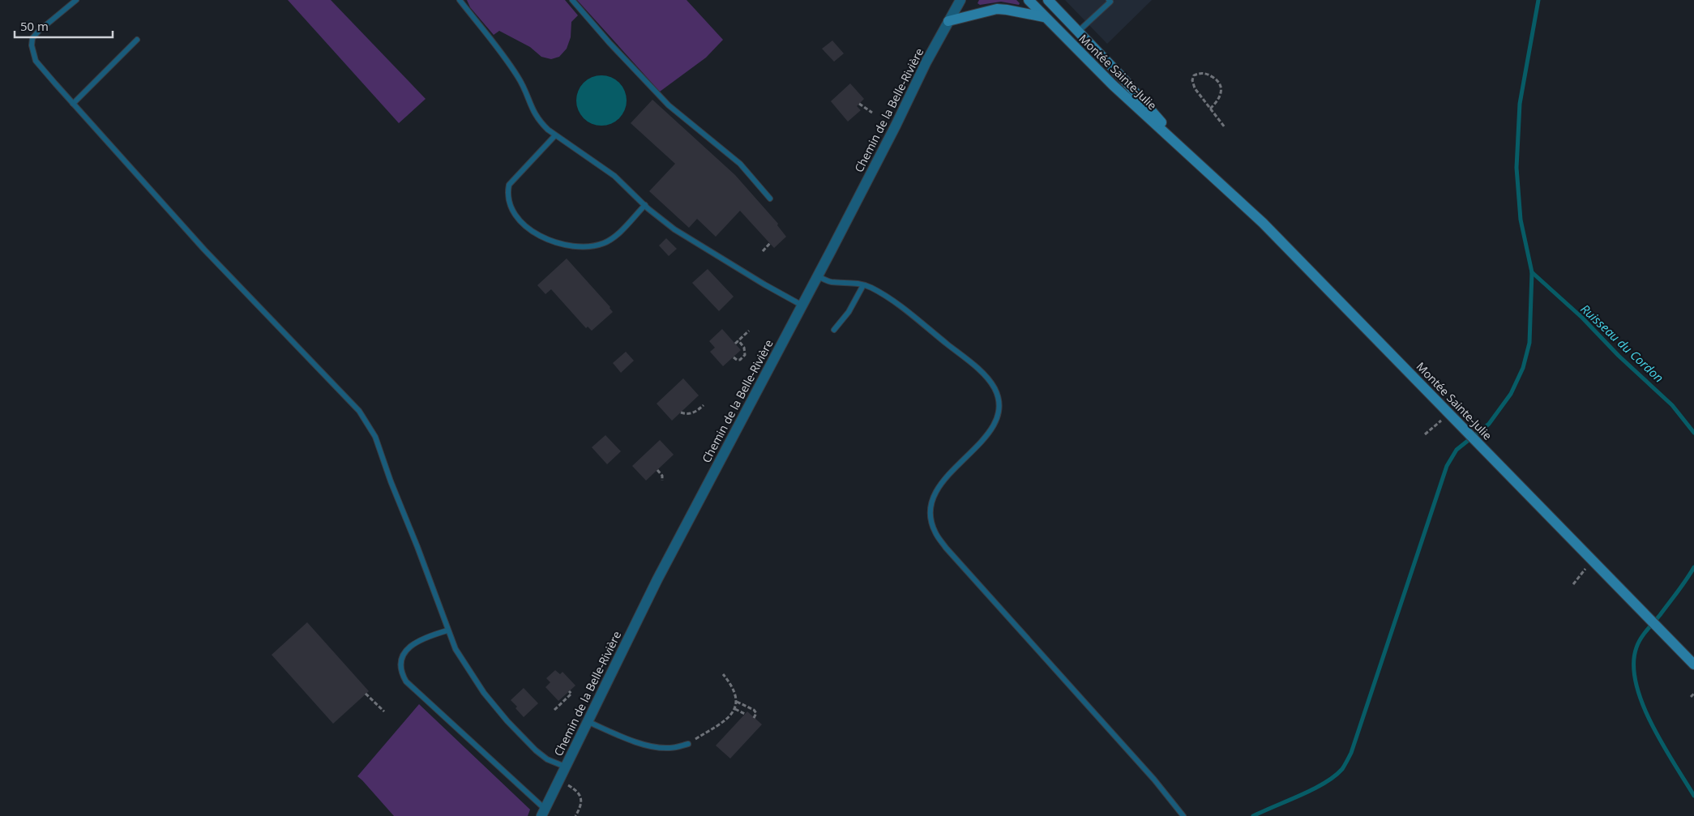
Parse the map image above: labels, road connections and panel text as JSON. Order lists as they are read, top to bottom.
{
  "streets": {
    "main road": ["Montée Sainte-Julie"],
    "street": ["Chemin de la Belle-Rivière"]
  },
  "water": ["Ruisseau du Cordon"],
  "scale_bar": "50 m"
}
